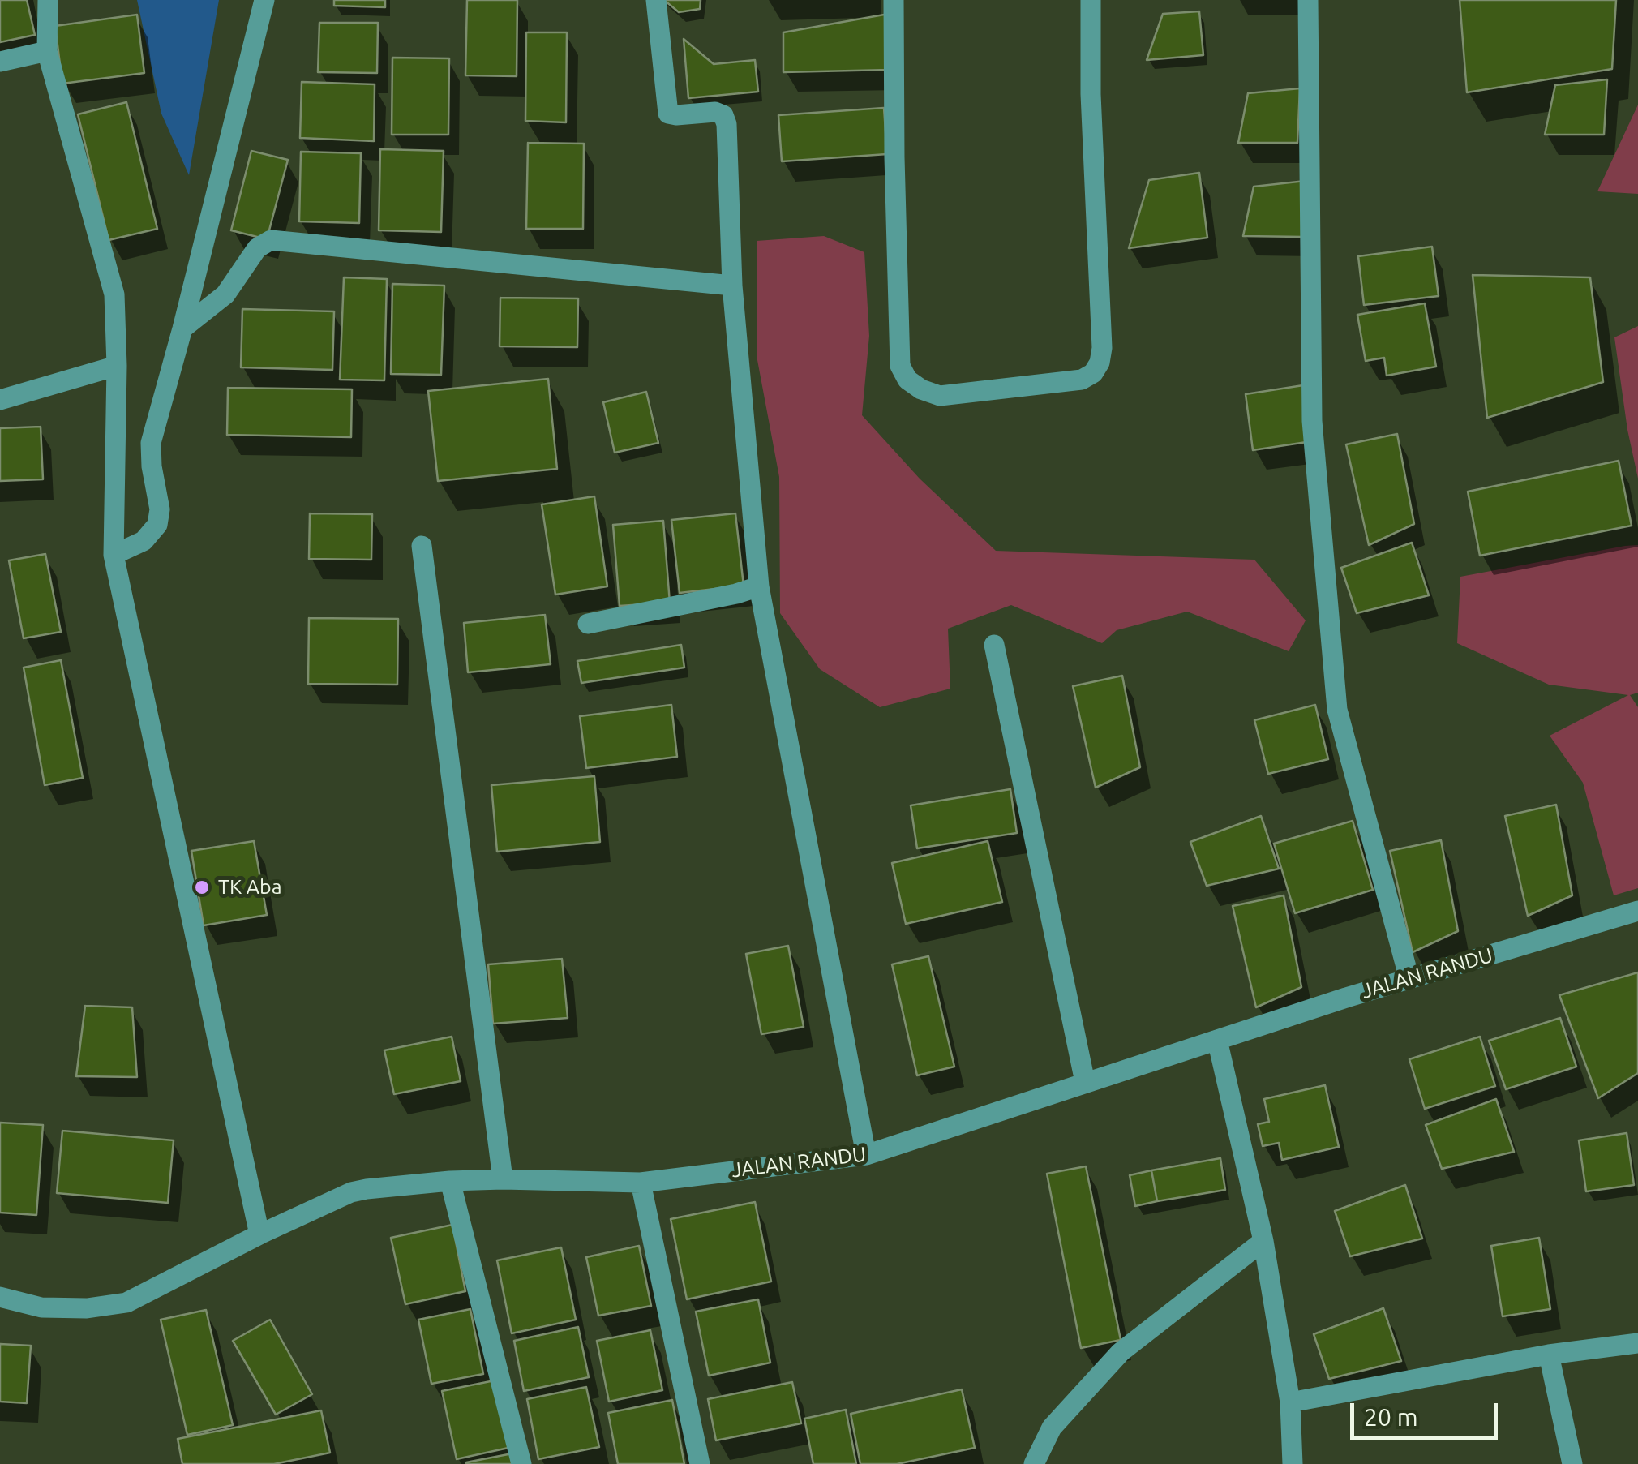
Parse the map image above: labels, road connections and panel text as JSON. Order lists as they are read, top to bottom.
{
  "streets": {
    "street": ["JALAN RANDU"]
  },
  "places": ["TK Aba"],
  "scale_bar": "20 m"
}
